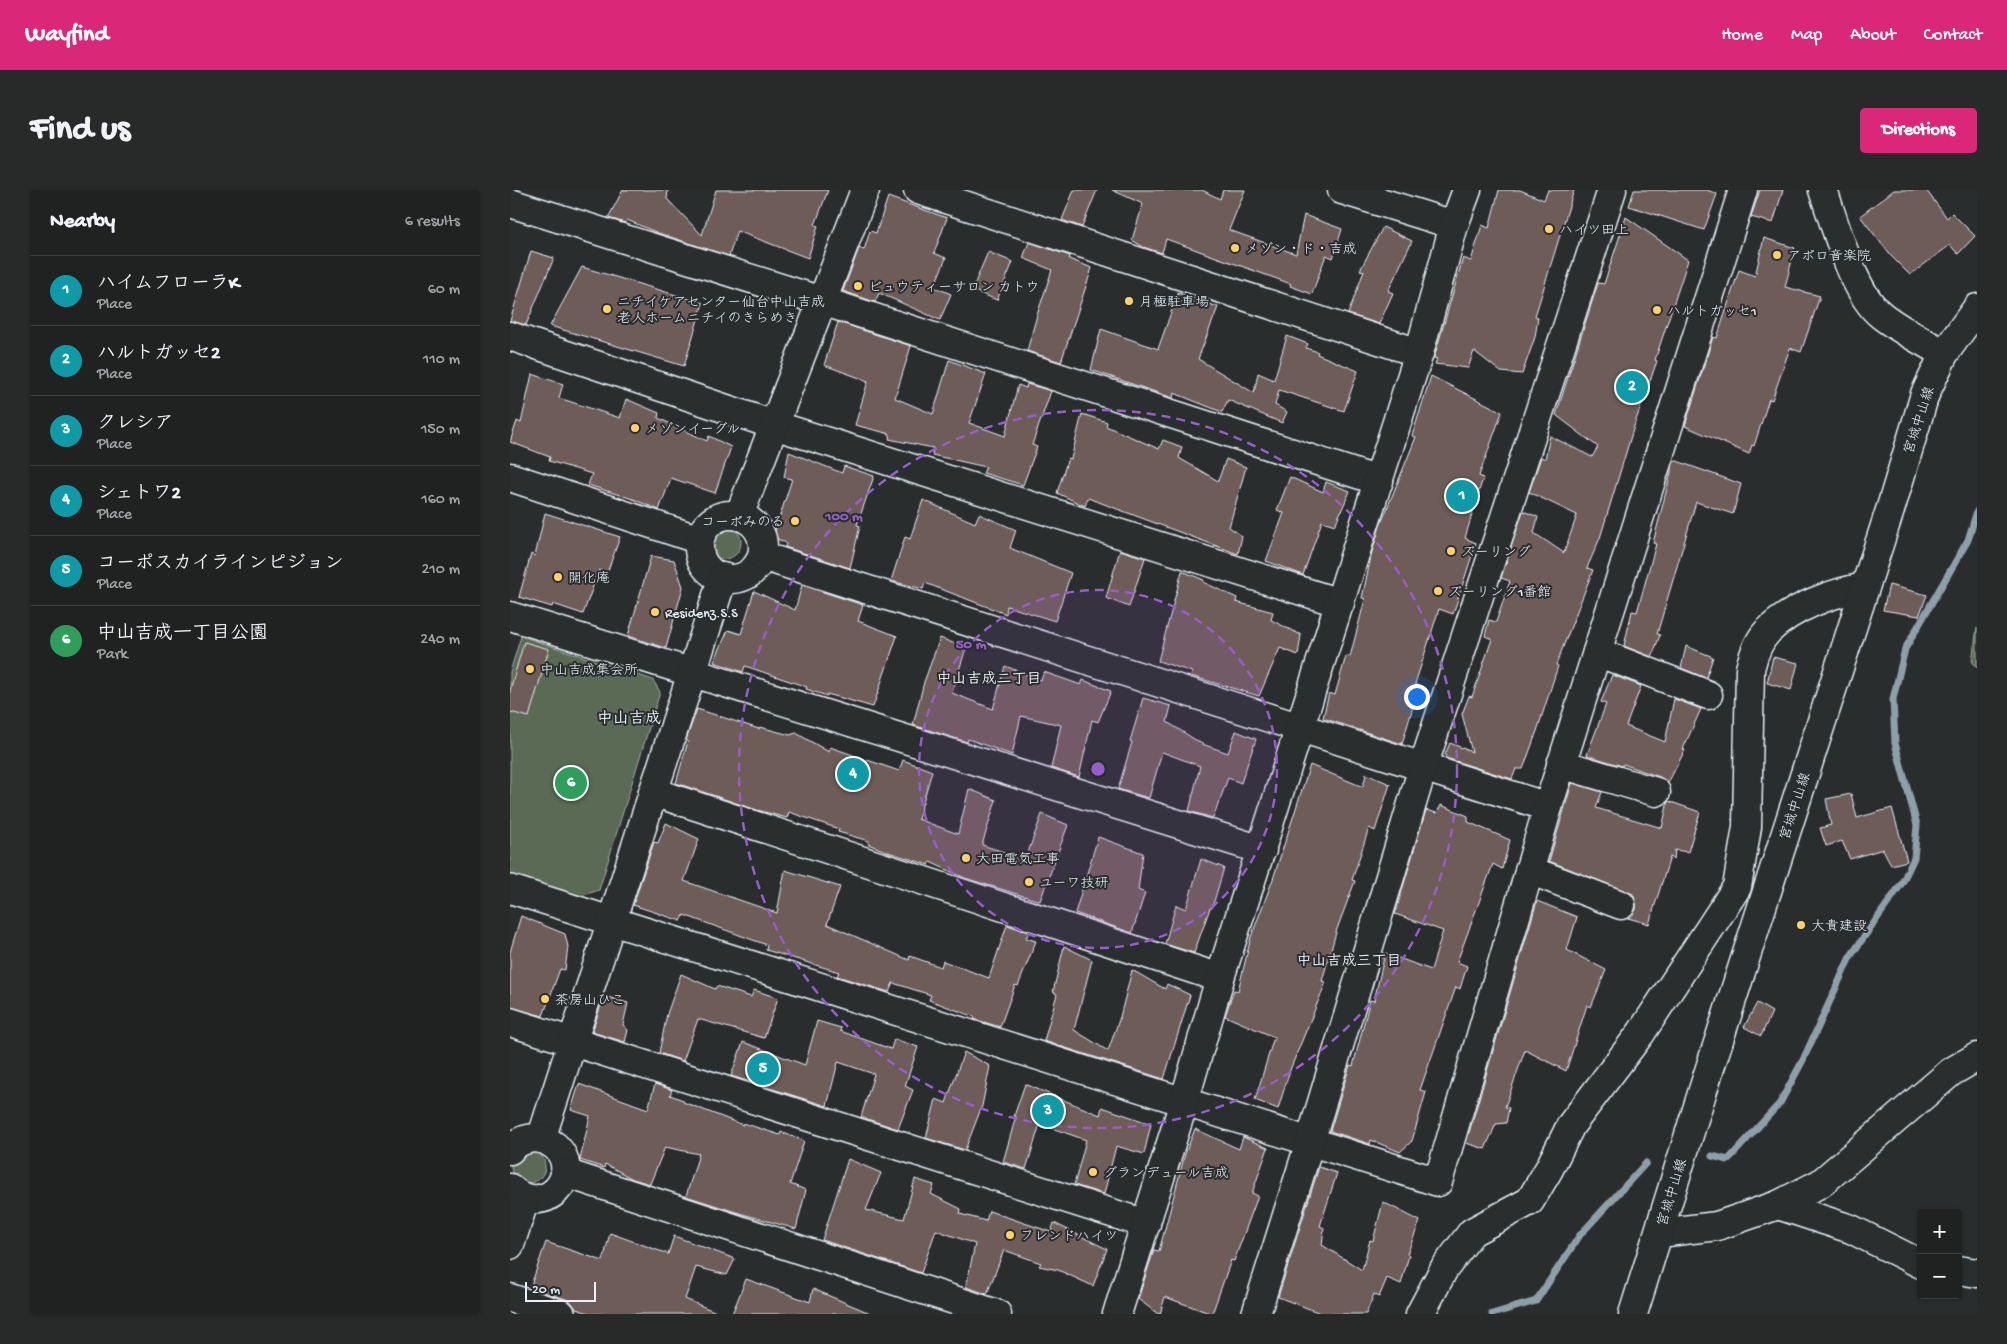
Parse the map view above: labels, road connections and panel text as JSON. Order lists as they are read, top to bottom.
{
  "streets": {
    "street": ["宮城中山線"]
  },
  "districts": ["中山吉成二丁目", "中山吉成", "中山吉成三丁目"],
  "places": [
    "ハイツ田上",
    "メゾン・ド・吉成",
    "アポロ音楽院",
    "ビュウティーサロン カトウ",
    "月極駐車場",
    "ニチイケアセンター仙台中山吉成 老人ホームニチイのきらめき",
    "ハルトガッセ1",
    "メゾンイーグル",
    "コーポみのる",
    "ズーリング",
    "開化庵",
    "ズーリング1番館",
    "Residenz.S.S",
    "中山吉成集会所",
    "大田電気工事",
    "ユーワ技研",
    "大貴建設",
    "茶房山ひこ",
    "グランデュール吉成",
    "フレンドハイツ"
  ],
  "scale_bar": "20 m",
  "page": {
    "header": "Wayfind",
    "nav": [
      "Home",
      "Map",
      "About",
      "Contact"
    ],
    "buttons": "Directions",
    "title": "Find us",
    "heading": ["Nearby", "6 results"],
    "list": [
      {
        "mark": "1",
        "name": "ハイムフローラK",
        "note": "Place",
        "value": "60 m"
      },
      {
        "mark": "2",
        "name": "ハルトガッセ2",
        "note": "Place",
        "value": "110 m"
      },
      {
        "mark": "3",
        "name": "クレシア",
        "note": "Place",
        "value": "150 m"
      },
      {
        "mark": "4",
        "name": "シェトワ2",
        "note": "Place",
        "value": "160 m"
      },
      {
        "mark": "5",
        "name": "コーポスカイラインピジョン",
        "note": "Place",
        "value": "210 m"
      },
      {
        "mark": "6",
        "name": "中山吉成一丁目公園",
        "note": "Park",
        "value": "240 m"
      }
    ],
    "pins": [
      "2",
      "1",
      "4",
      "6",
      "5",
      "3"
    ],
    "map_buttons": ["+", "−"],
    "scale": "20 m"
  },
  "rings": ["100 m", "50 m"]
}
